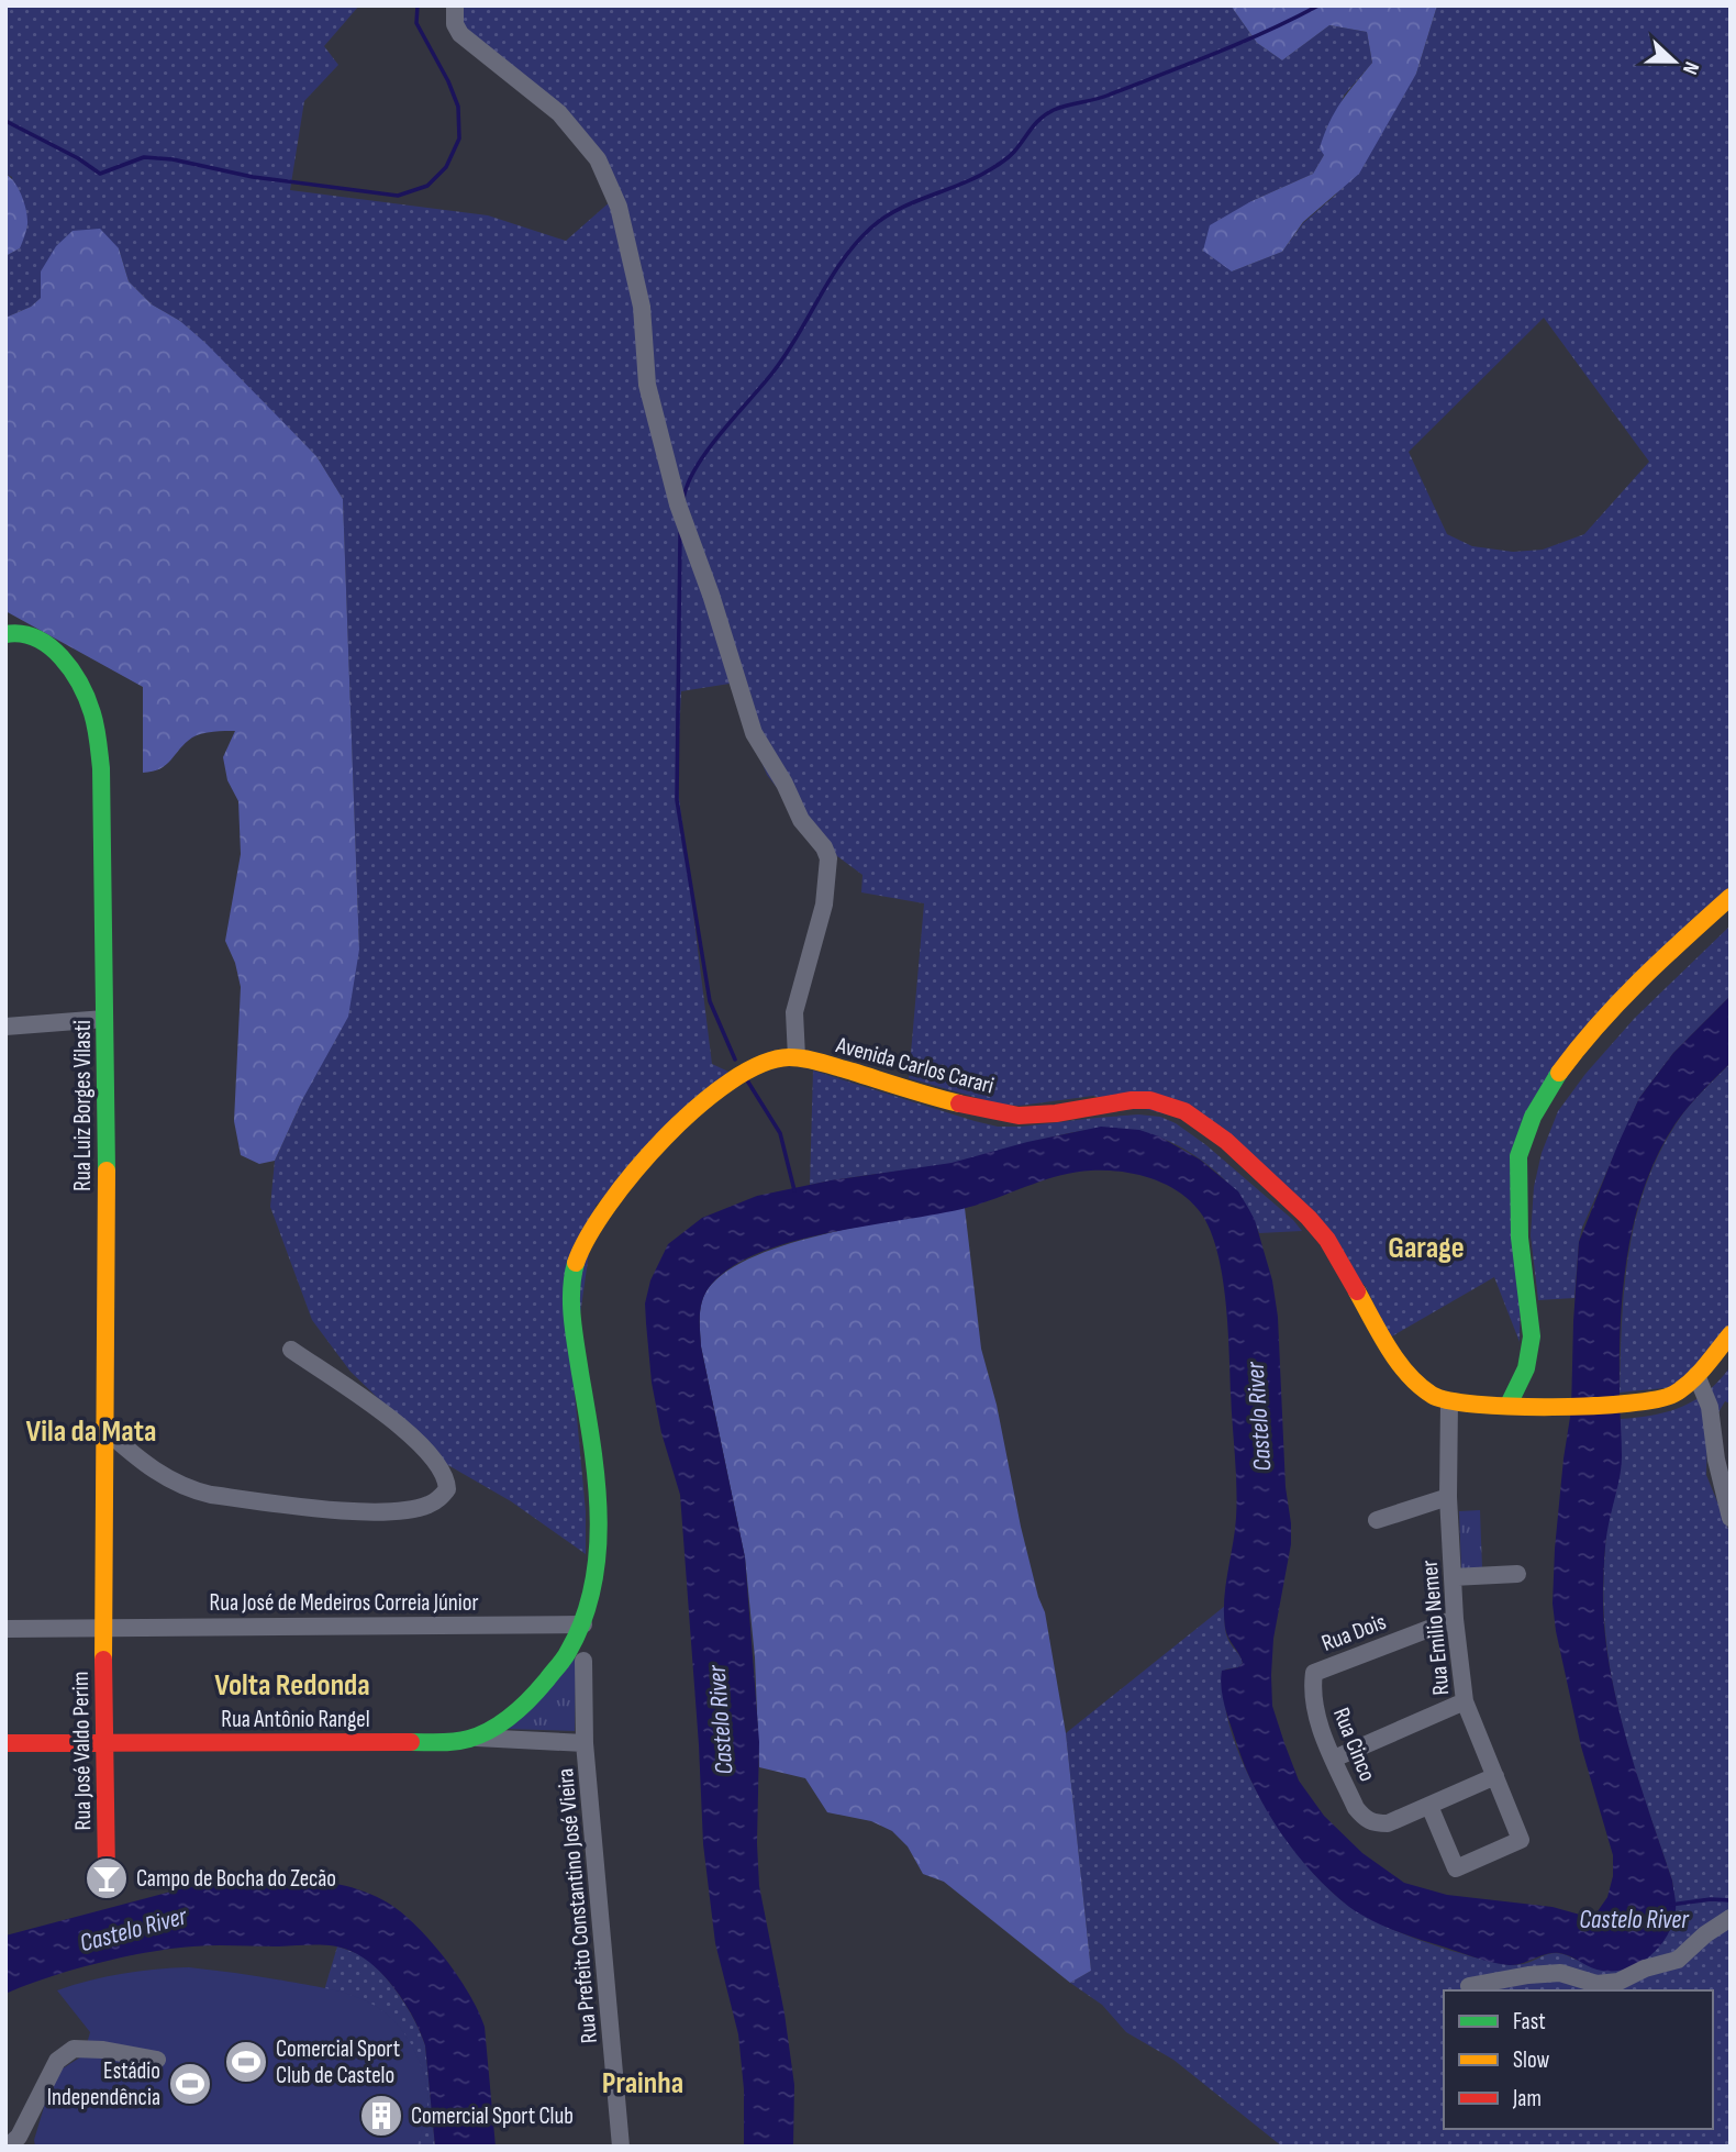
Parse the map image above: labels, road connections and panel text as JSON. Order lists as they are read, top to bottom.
{
  "streets": {
    "main road": [
      "Avenida Carlos Carari",
      "Rua Luiz Borges Vilasti",
      "Rua Antônio Rangel",
      "Rua José Valdo Perim"
    ],
    "street": [
      "Rua José de Medeiros Correia Júnior",
      "Rua Emilio Nemer",
      "Rua Dois",
      "Rua Cinco",
      "Rua Prefeito Constantino José Vieira"
    ]
  },
  "crossings": [
    ["Avenida Carlos Carari", "Rua José de Medeiros Correia Júnior"],
    ["Avenida Carlos Carari", "Rua Emilio Nemer"],
    ["Avenida Carlos Carari", "Rua Antônio Rangel"],
    ["Rua Luiz Borges Vilasti", "Rua José de Medeiros Correia Júnior"],
    ["Rua Luiz Borges Vilasti", "Rua José Valdo Perim"],
    ["Rua José de Medeiros Correia Júnior", "Rua José Valdo Perim"],
    ["Rua Emilio Nemer", "Rua Dois"],
    ["Rua Emilio Nemer", "Rua Cinco"],
    ["Rua Dois", "Rua Cinco"],
    ["Rua Antônio Rangel", "Rua José Valdo Perim"],
    ["Rua Antônio Rangel", "Rua Prefeito Constantino José Vieira"]
  ],
  "districts": [
    "Garage",
    "Vila da Mata",
    "Volta Redonda",
    "Prainha"
  ],
  "water": ["Castelo River"],
  "places": {
    "bar": ["Campo de Bocha do Zecão"],
    "sports": ["Comercial Sport Club de Castelo", "Estádio Independência"],
    "building": ["Comercial Sport Club"]
  },
  "legend": ["Fast", "Slow", "Jam"],
  "north": "right"
}
